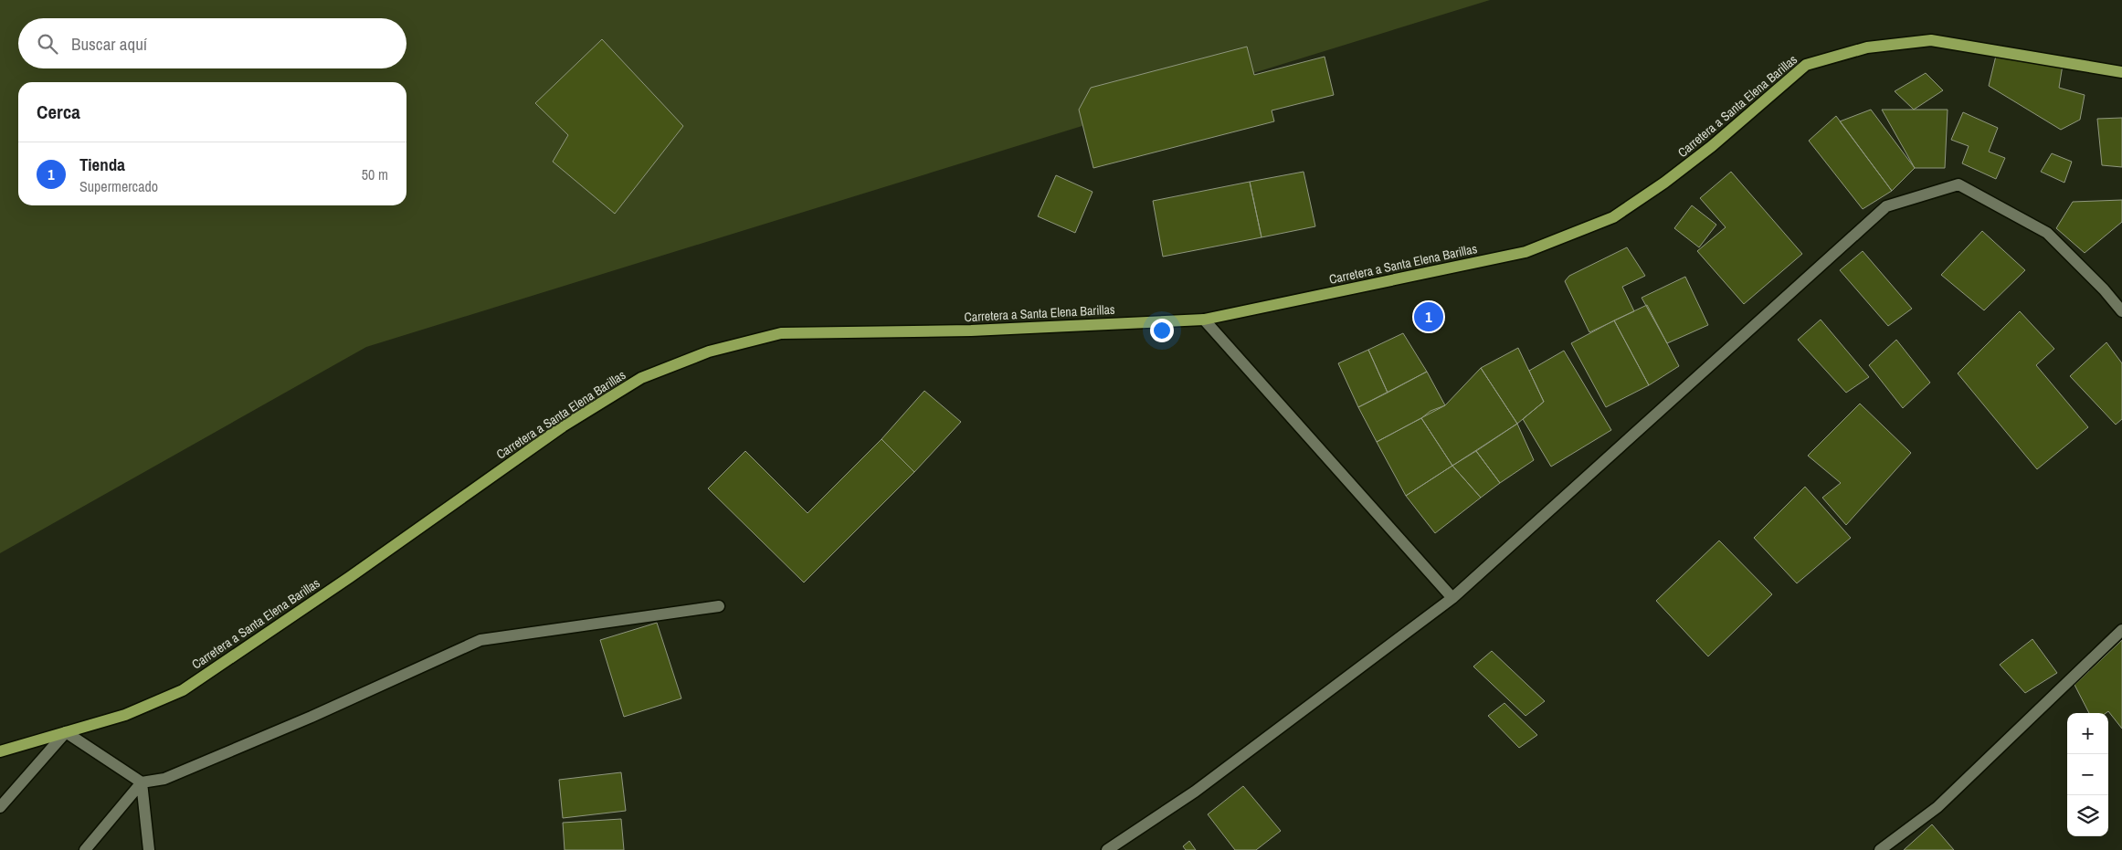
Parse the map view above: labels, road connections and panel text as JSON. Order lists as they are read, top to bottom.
{
  "streets": {
    "main road": ["Carretera a Santa Elena Barillas"]
  },
  "page": {
    "search": "Buscar aquí",
    "heading": "Cerca",
    "list": [
      {
        "mark": "1",
        "name": "Tienda",
        "note": "Supermercado",
        "value": "50 m"
      }
    ],
    "pins": "1",
    "map_buttons": ["+", "−"]
  }
}
